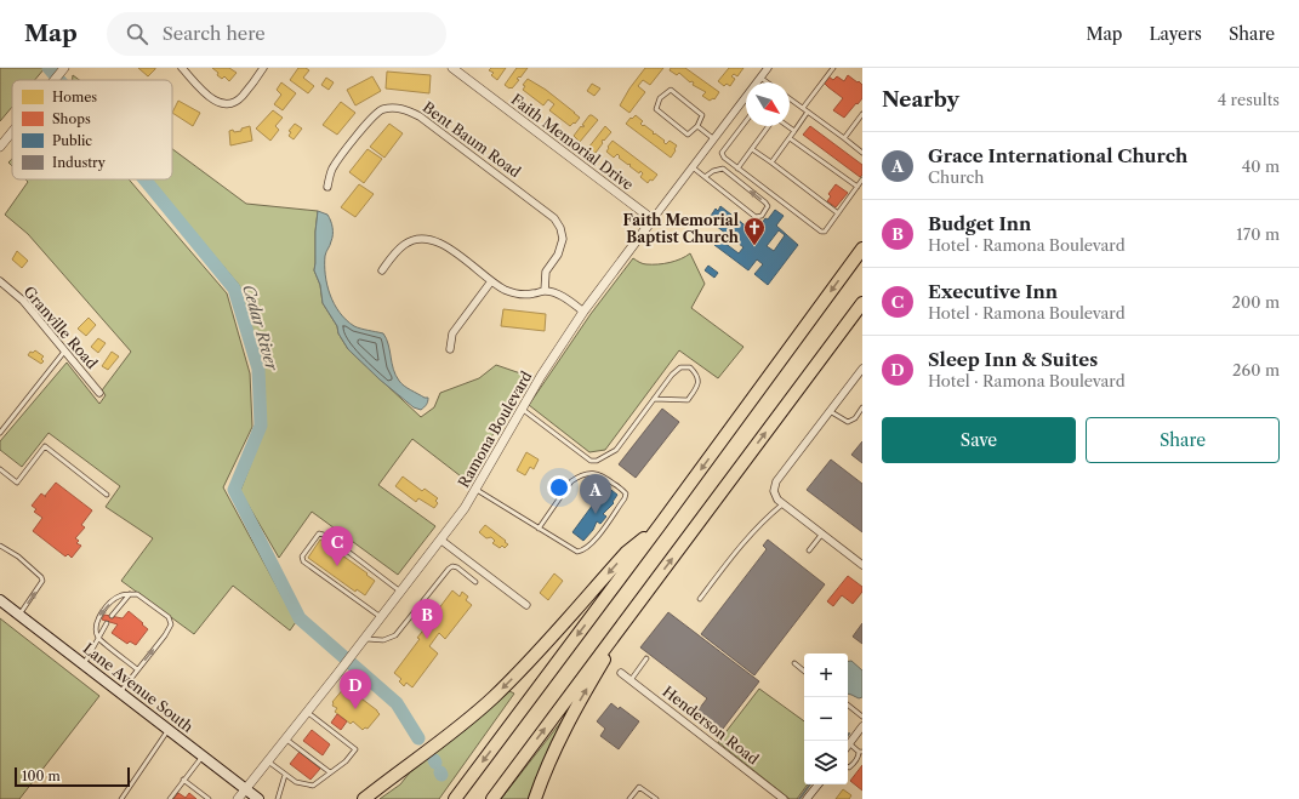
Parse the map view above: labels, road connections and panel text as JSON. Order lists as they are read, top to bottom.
{
  "streets": {
    "main road": ["Lane Avenue South"],
    "street": [
      "Bent Baum Road",
      "Faith Memorial Drive",
      "Granville Road",
      "Ramona Boulevard",
      "Henderson Road"
    ]
  },
  "crossings": [
    ["Faith Memorial Drive", "Ramona Boulevard"],
    ["Ramona Boulevard", "Lane Avenue South"]
  ],
  "water": ["Cedar River"],
  "places": {
    "church": ["Faith Memorial Baptist Church"]
  },
  "legend": [
    "Homes",
    "Shops",
    "Public",
    "Industry"
  ],
  "scale_bar": "100 m",
  "north": "bottom right",
  "page": {
    "header": "Map",
    "search": "Search here",
    "nav": ["Map", "Layers", "Share"],
    "heading": ["Nearby", "4 results"],
    "list": [
      {
        "mark": "A",
        "name": "Grace International Church",
        "note": "Church",
        "value": "40 m"
      },
      {
        "mark": "B",
        "name": "Budget Inn",
        "note": "Hotel · Ramona Boulevard",
        "value": "170 m"
      },
      {
        "mark": "C",
        "name": "Executive Inn",
        "note": "Hotel · Ramona Boulevard",
        "value": "200 m"
      },
      {
        "mark": "D",
        "name": "Sleep Inn & Suites",
        "note": "Hotel · Ramona Boulevard",
        "value": "260 m"
      }
    ],
    "buttons": ["Save", "Share"],
    "pins": [
      "A",
      "C",
      "B",
      "D"
    ],
    "map_buttons": ["+", "−"],
    "scale": "100 m"
  }
}
